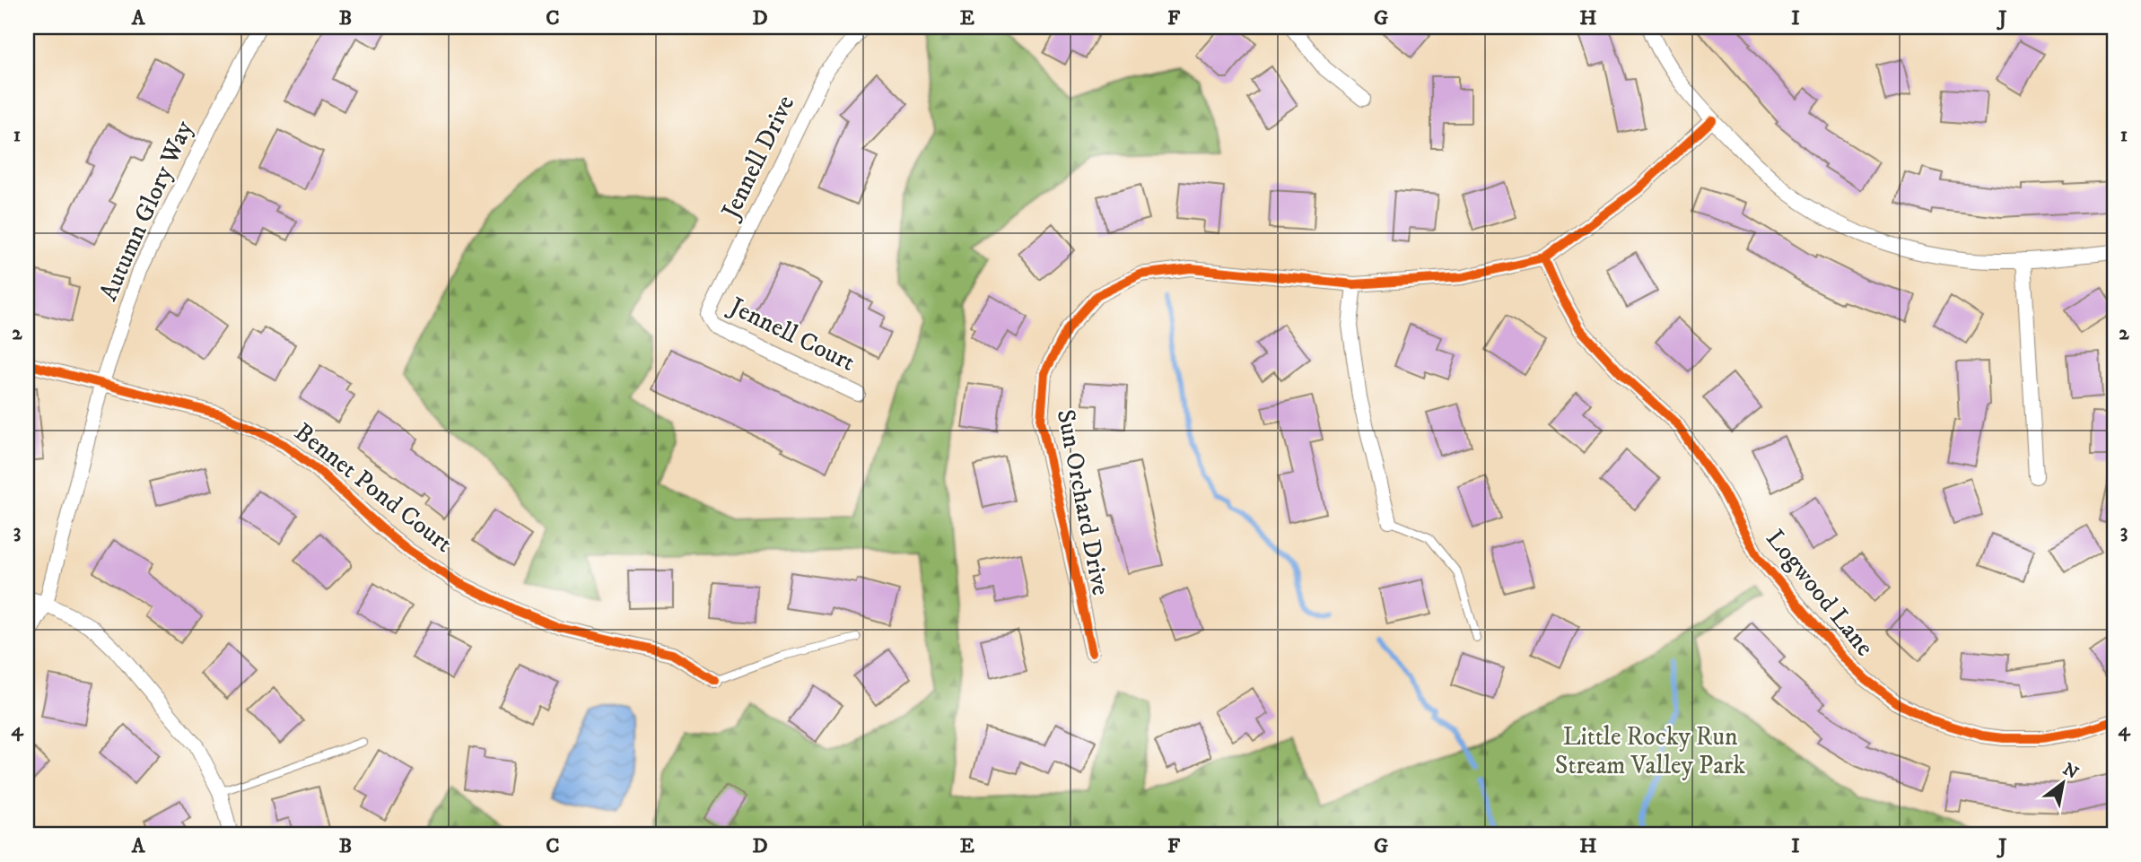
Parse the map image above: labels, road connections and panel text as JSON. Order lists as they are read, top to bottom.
{
  "streets": {
    "street": [
      "Jennell Drive",
      "Autumn Glory Way",
      "Jennell Court",
      "Bennet Pond Court",
      "Sun Orchard Drive",
      "Logwood Lane"
    ]
  },
  "crossings": [
    ["Jennell Drive", "Jennell Court"],
    ["Autumn Glory Way", "Bennet Pond Court"],
    ["Sun Orchard Drive", "Logwood Lane"]
  ],
  "parks": ["Little Rocky Run Stream Valley Park"],
  "north": "top right",
  "grid": {
    "columns": [
      "A",
      "B",
      "C",
      "D",
      "E",
      "F",
      "G",
      "H",
      "I",
      "J"
    ],
    "rows": [
      "1",
      "2",
      "3",
      "4"
    ]
  }
}
